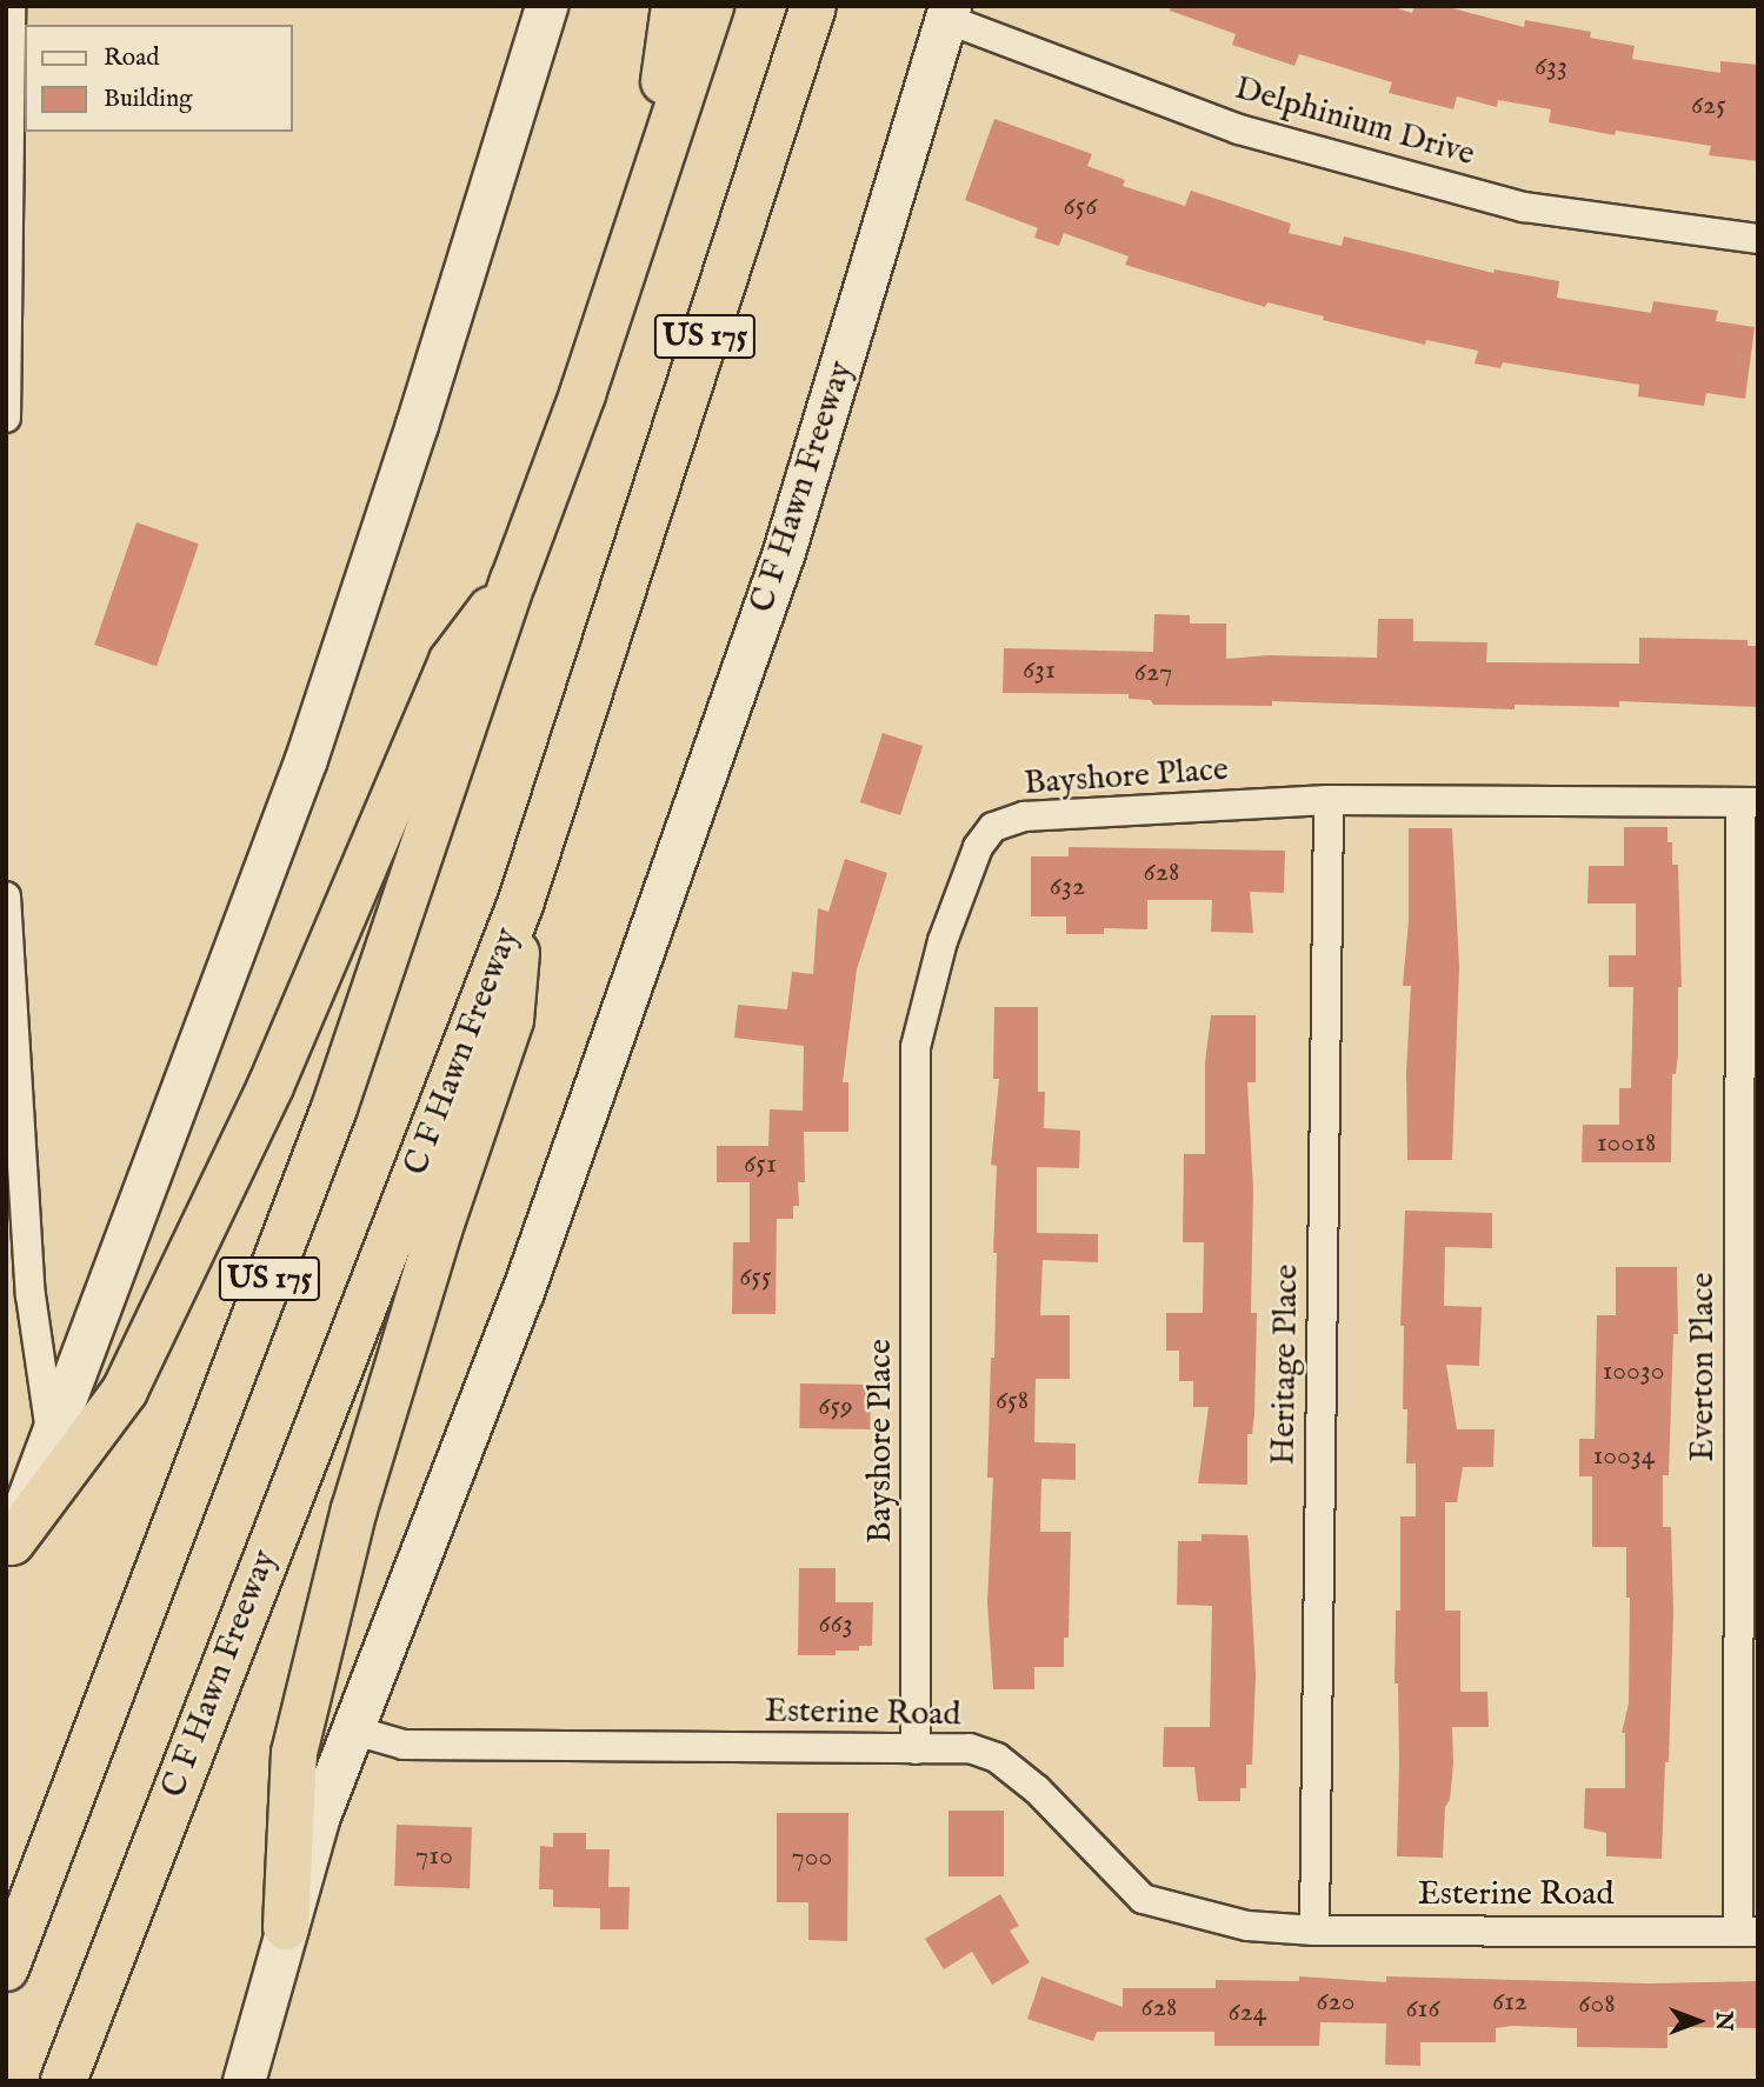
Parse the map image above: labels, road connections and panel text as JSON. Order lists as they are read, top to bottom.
{
  "streets": {
    "highway": ["US 175", "C F Hawn Freeway"],
    "street": [
      "Delphinium Drive",
      "Bayshore Place",
      "Heritage Place",
      "Everton Place",
      "Esterine Road"
    ]
  },
  "crossings": [
    ["Delphinium Drive", "C F Hawn Freeway"],
    ["C F Hawn Freeway", "Esterine Road"],
    ["Bayshore Place", "Heritage Place"],
    ["Bayshore Place", "Everton Place"],
    ["Bayshore Place", "Esterine Road"],
    ["Heritage Place", "Esterine Road"],
    ["Everton Place", "Esterine Road"]
  ],
  "house_numbers": [
    "633",
    "625",
    "656",
    "631",
    "627",
    "628",
    "632",
    "10018",
    "651",
    "655",
    "10030",
    "658",
    "659",
    "10034",
    "663",
    "710",
    "700",
    "620",
    "612",
    "608",
    "628",
    "616",
    "624"
  ],
  "legend": ["Road", "Building"],
  "north": "right"
}
